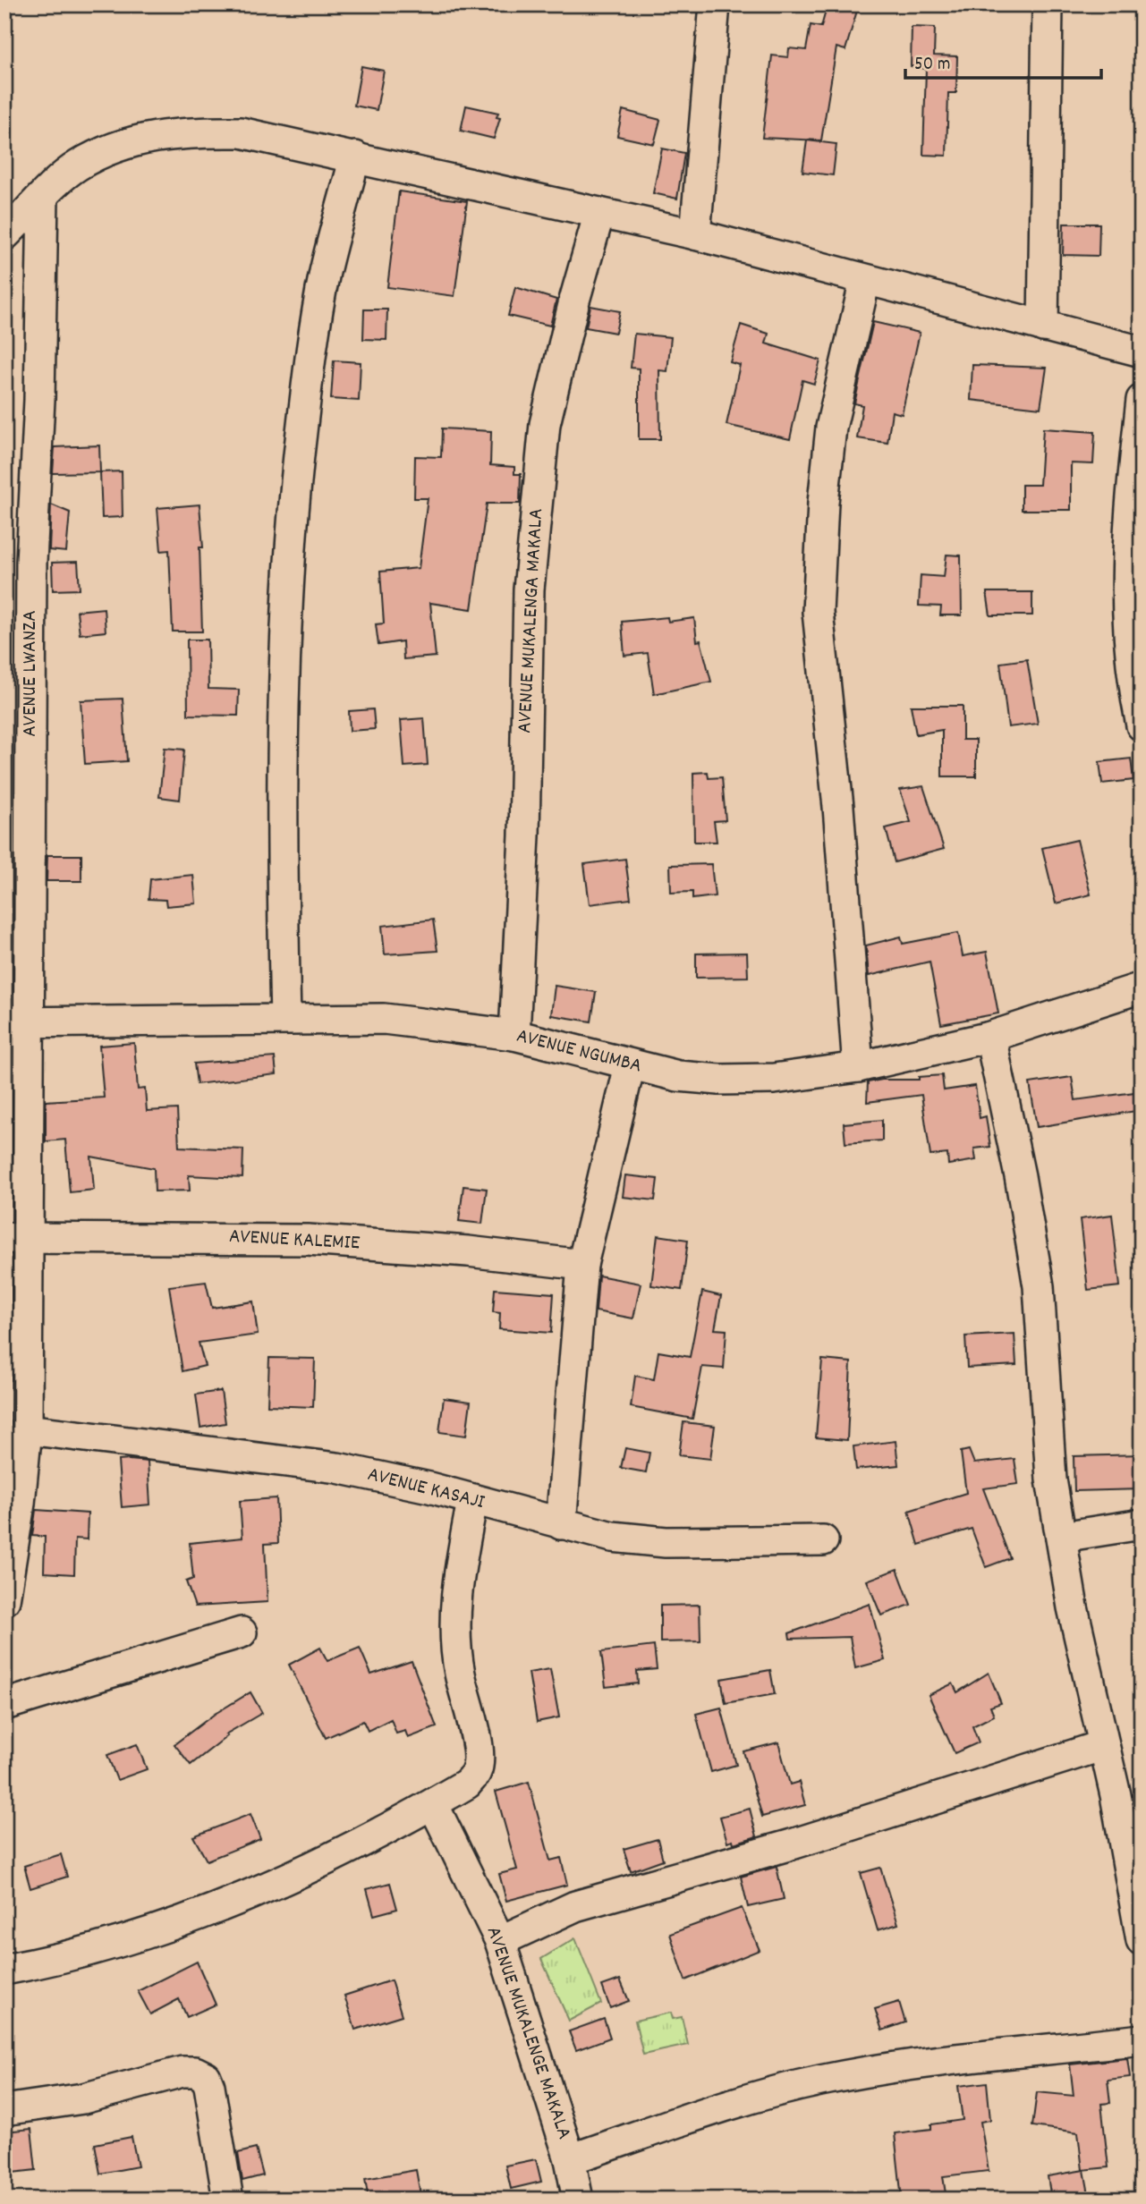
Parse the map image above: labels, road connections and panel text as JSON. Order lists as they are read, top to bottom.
{
  "streets": {
    "street": [
      "AVENUE MUKALENGA MAKALA",
      "AVENUE LWANZA",
      "AVENUE NGUMBA",
      "AVENUE KALEMIE",
      "AVENUE KASAJI",
      "AVENUE MUKALENGE MAKALA"
    ]
  },
  "crossings": [
    ["AVENUE MUKALENGA MAKALA", "AVENUE NGUMBA"],
    ["AVENUE LWANZA", "AVENUE NGUMBA"],
    ["AVENUE LWANZA", "AVENUE KALEMIE"],
    ["AVENUE LWANZA", "AVENUE KASAJI"]
  ],
  "scale_bar": "50 m"
}
